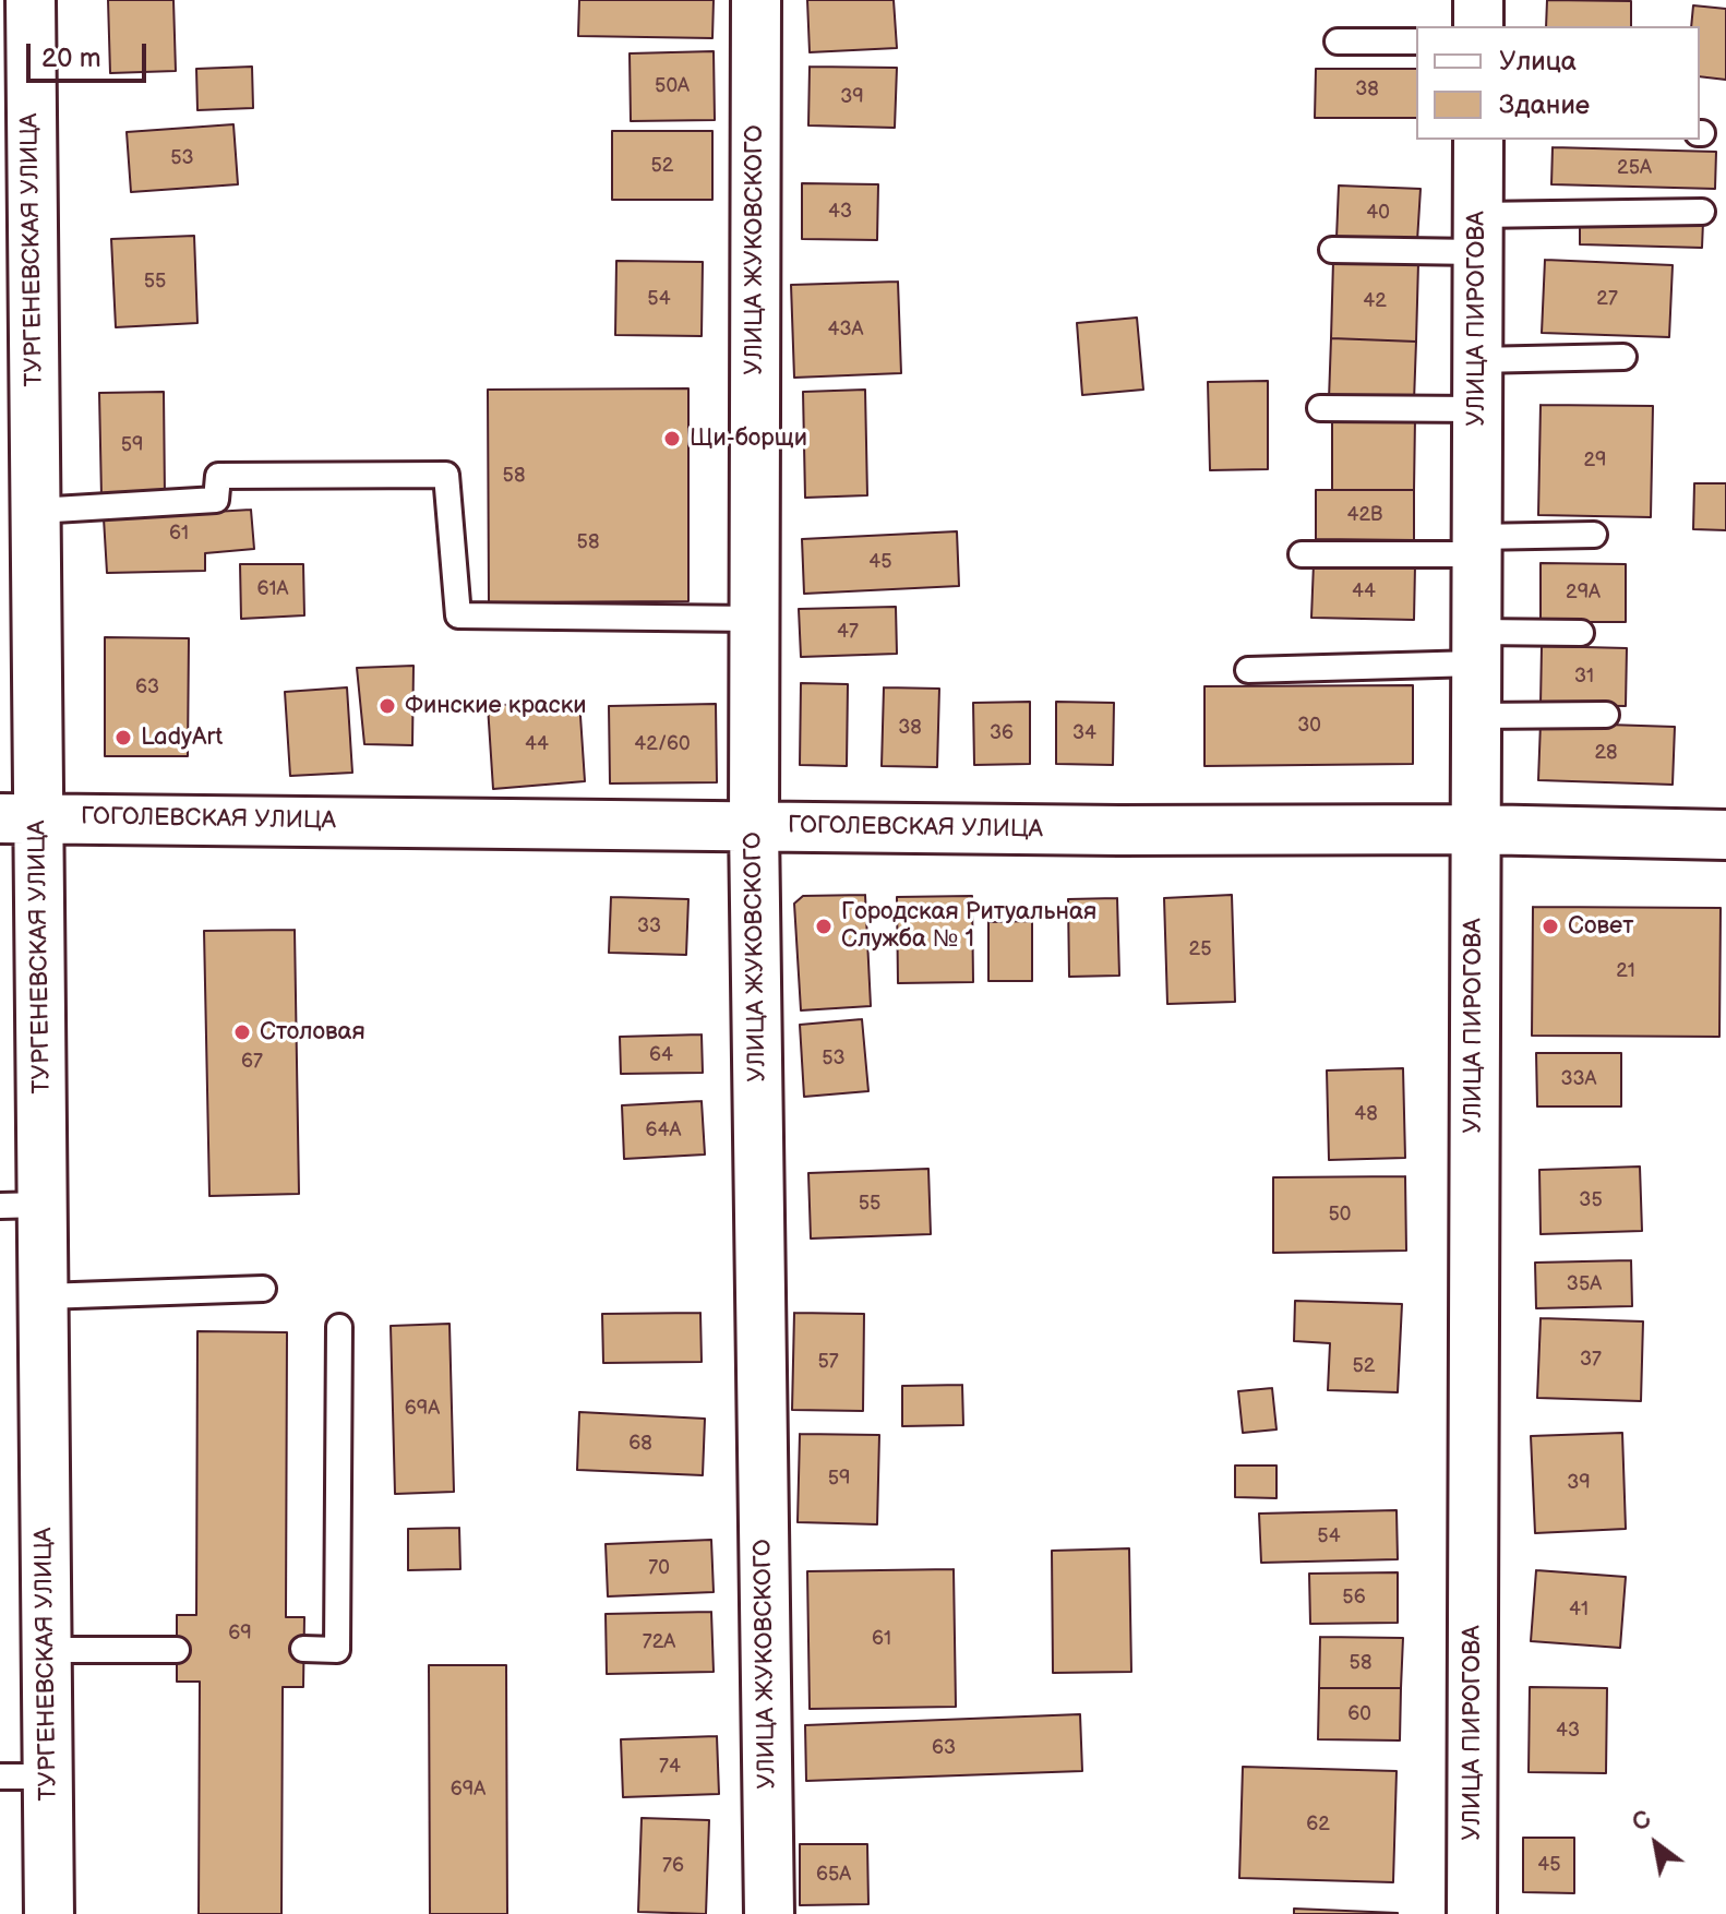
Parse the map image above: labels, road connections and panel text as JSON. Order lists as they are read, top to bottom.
{
  "streets": {
    "street": [
      "ТУРГЕНЕВСКАЯ УЛИЦА",
      "УЛИЦА ЖУКОВСКОГО",
      "УЛИЦА ПИРОГОВА",
      "ГОГОЛЕВСКАЯ УЛИЦА"
    ]
  },
  "crossings": [
    ["ТУРГЕНЕВСКАЯ УЛИЦА", "ГОГОЛЕВСКАЯ УЛИЦА"],
    ["УЛИЦА ЖУКОВСКОГО", "ГОГОЛЕВСКАЯ УЛИЦА"],
    ["УЛИЦА ПИРОГОВА", "ГОГОЛЕВСКАЯ УЛИЦА"]
  ],
  "places": [
    "Щи-борщи",
    "Финские краски",
    "LadyArt",
    "Городская Ритуальная Служба № 1",
    "Совет",
    "Столовая"
  ],
  "house_numbers": [
    "50А",
    "38",
    "39",
    "53",
    "52",
    "25А",
    "43",
    "40",
    "55",
    "54",
    "27",
    "42",
    "43А",
    "59",
    "29",
    "58",
    "42В",
    "61",
    "58",
    "45",
    "61А",
    "44",
    "29А",
    "47",
    "31",
    "63",
    "30",
    "38",
    "36",
    "34",
    "44",
    "42/60",
    "28",
    "33",
    "25",
    "21",
    "64",
    "53",
    "67",
    "33А",
    "48",
    "64А",
    "35",
    "55",
    "50",
    "35А",
    "37",
    "57",
    "52",
    "69А",
    "68",
    "59",
    "39",
    "54",
    "70",
    "56",
    "41",
    "69",
    "61",
    "72А",
    "58",
    "60",
    "43",
    "63",
    "74",
    "69А",
    "62",
    "45",
    "76",
    "65А"
  ],
  "legend": ["Улица", "Здание"],
  "scale_bar": "20 m",
  "north": "top left"
}
